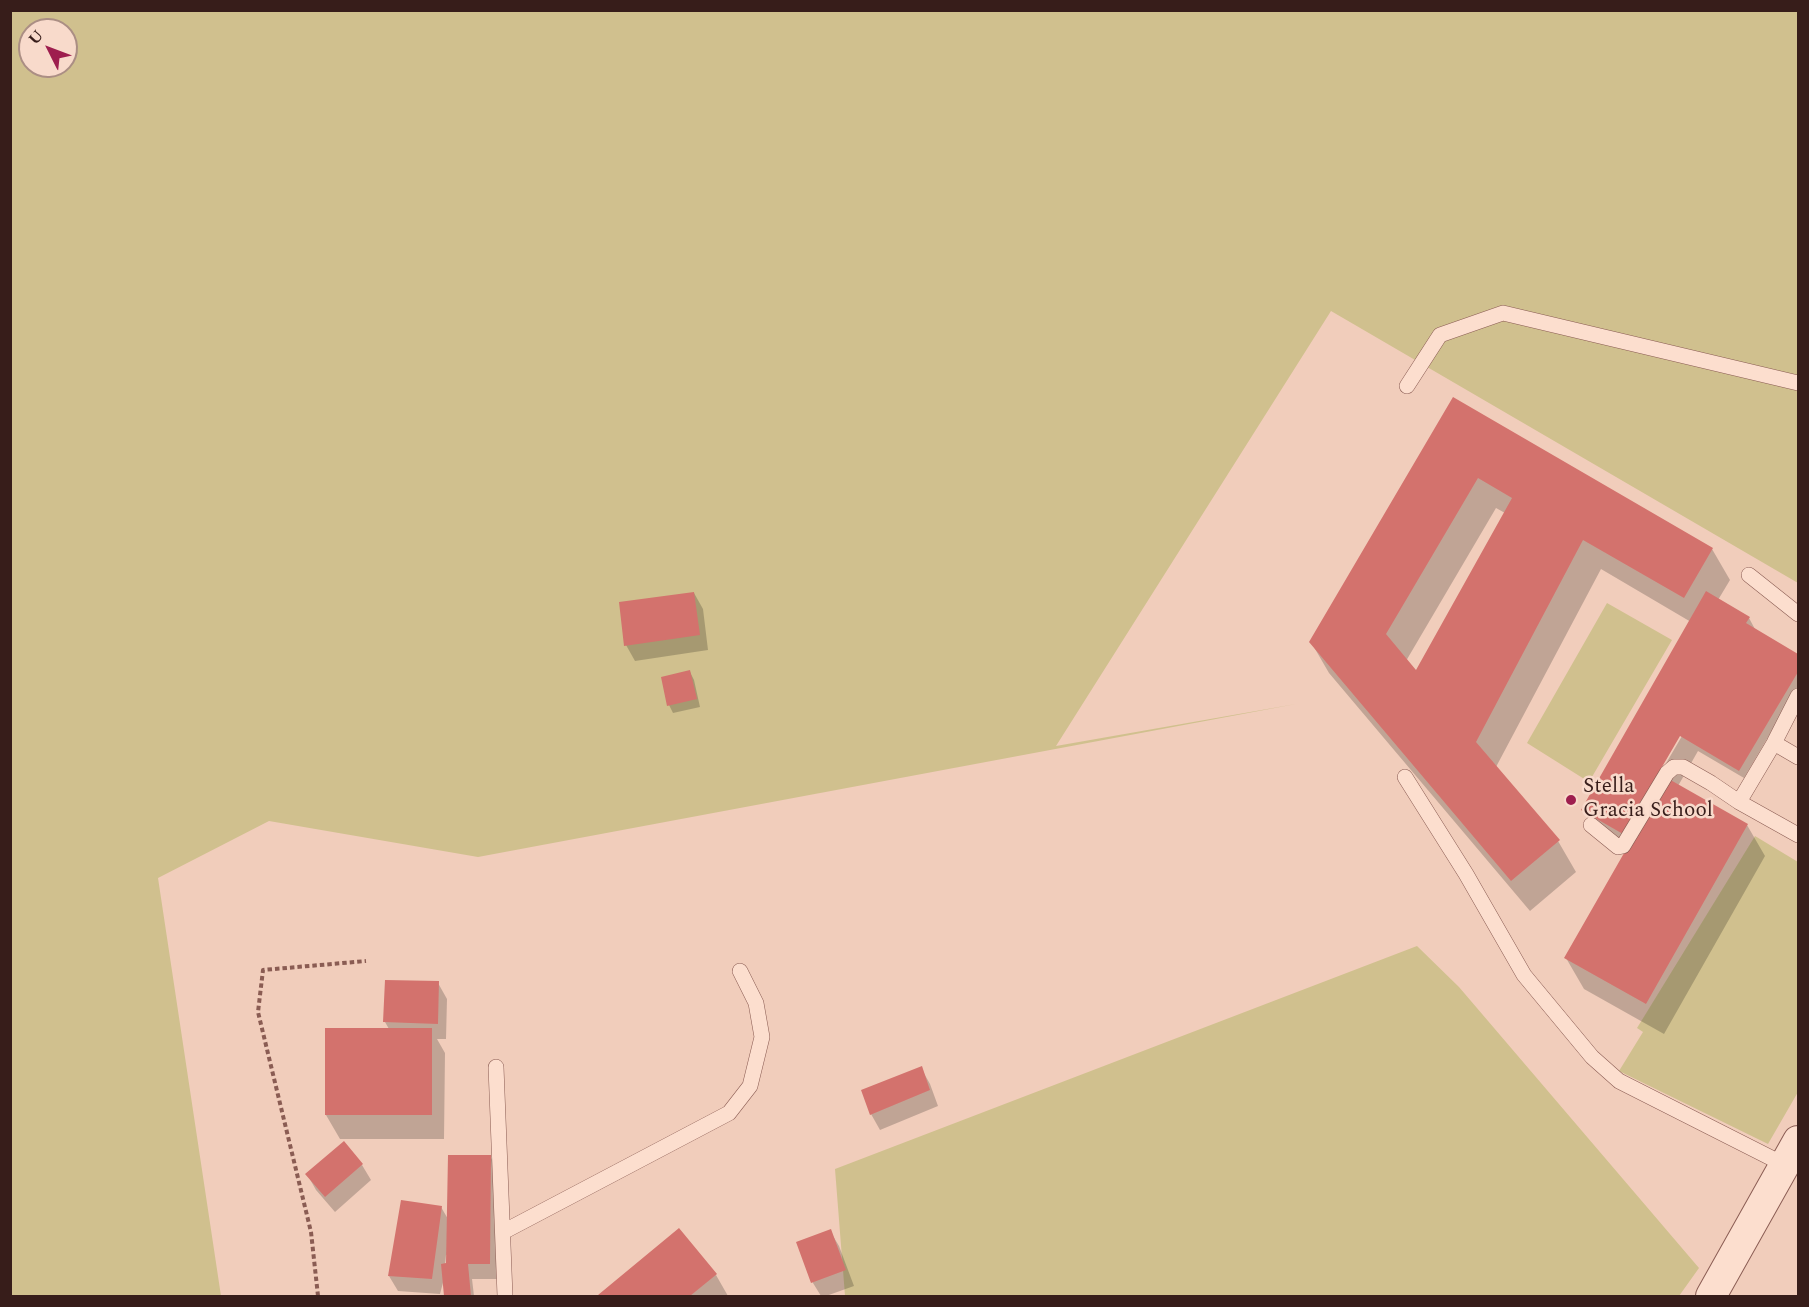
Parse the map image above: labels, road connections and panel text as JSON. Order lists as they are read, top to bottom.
{
  "places": ["Stella Gracia School"],
  "north": "top left"
}
